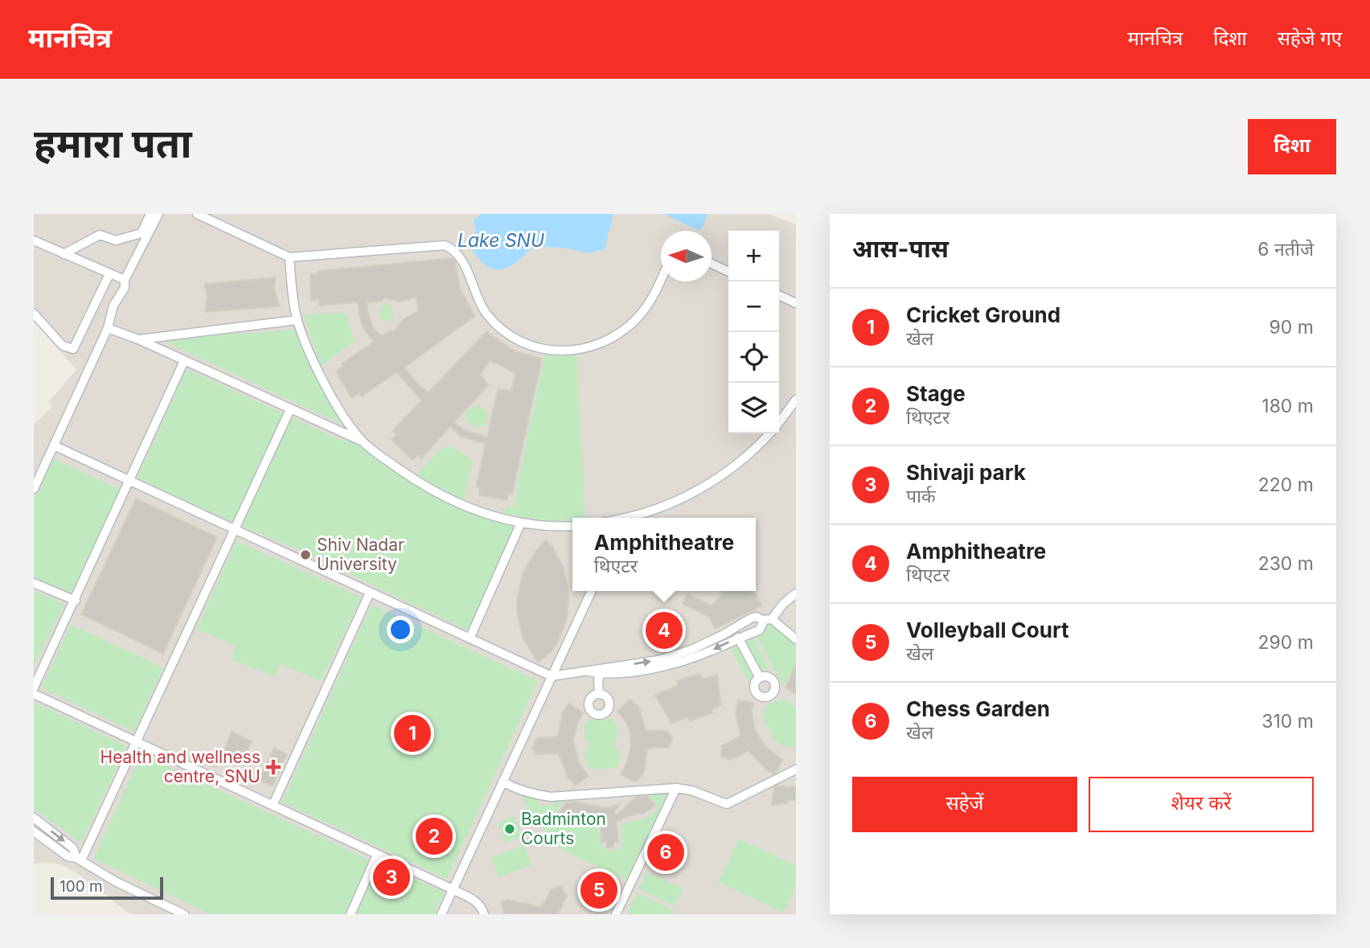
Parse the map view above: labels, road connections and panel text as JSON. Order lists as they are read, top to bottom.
{
  "water": ["Lake SNU"],
  "places": {
    "other": ["Shiv Nadar University", "Badminton Courts"],
    "health": ["Health and wellness centre, SNU"]
  },
  "scale_bar": "100 m",
  "north": "left",
  "page": {
    "header": "मानचित्र",
    "nav": ["मानचित्र", "दिशा", "सहेजे गए"],
    "buttons": [
      "दिशा",
      ["सहेजें", "शेयर करें"]
    ],
    "title": "हमारा पता",
    "heading": ["आस-पास", "6 नतीजे"],
    "map_buttons": ["+", "−"],
    "list": [
      {
        "mark": "1",
        "name": "Cricket Ground",
        "note": "खेल",
        "value": "90 m"
      },
      {
        "mark": "2",
        "name": "Stage",
        "note": "थिएटर",
        "value": "180 m"
      },
      {
        "mark": "3",
        "name": "Shivaji park",
        "note": "पार्क",
        "value": "220 m"
      },
      {
        "mark": "4",
        "name": "Amphitheatre",
        "note": "थिएटर",
        "value": "230 m"
      },
      {
        "mark": "5",
        "name": "Volleyball Court",
        "note": "खेल",
        "value": "290 m"
      },
      {
        "mark": "6",
        "name": "Chess Garden",
        "note": "खेल",
        "value": "310 m"
      }
    ],
    "popup": ["Amphitheatre", "थिएटर"],
    "pins": [
      "4",
      "1",
      "2",
      "6",
      "3",
      "5"
    ],
    "scale": "100 m"
  }
}
